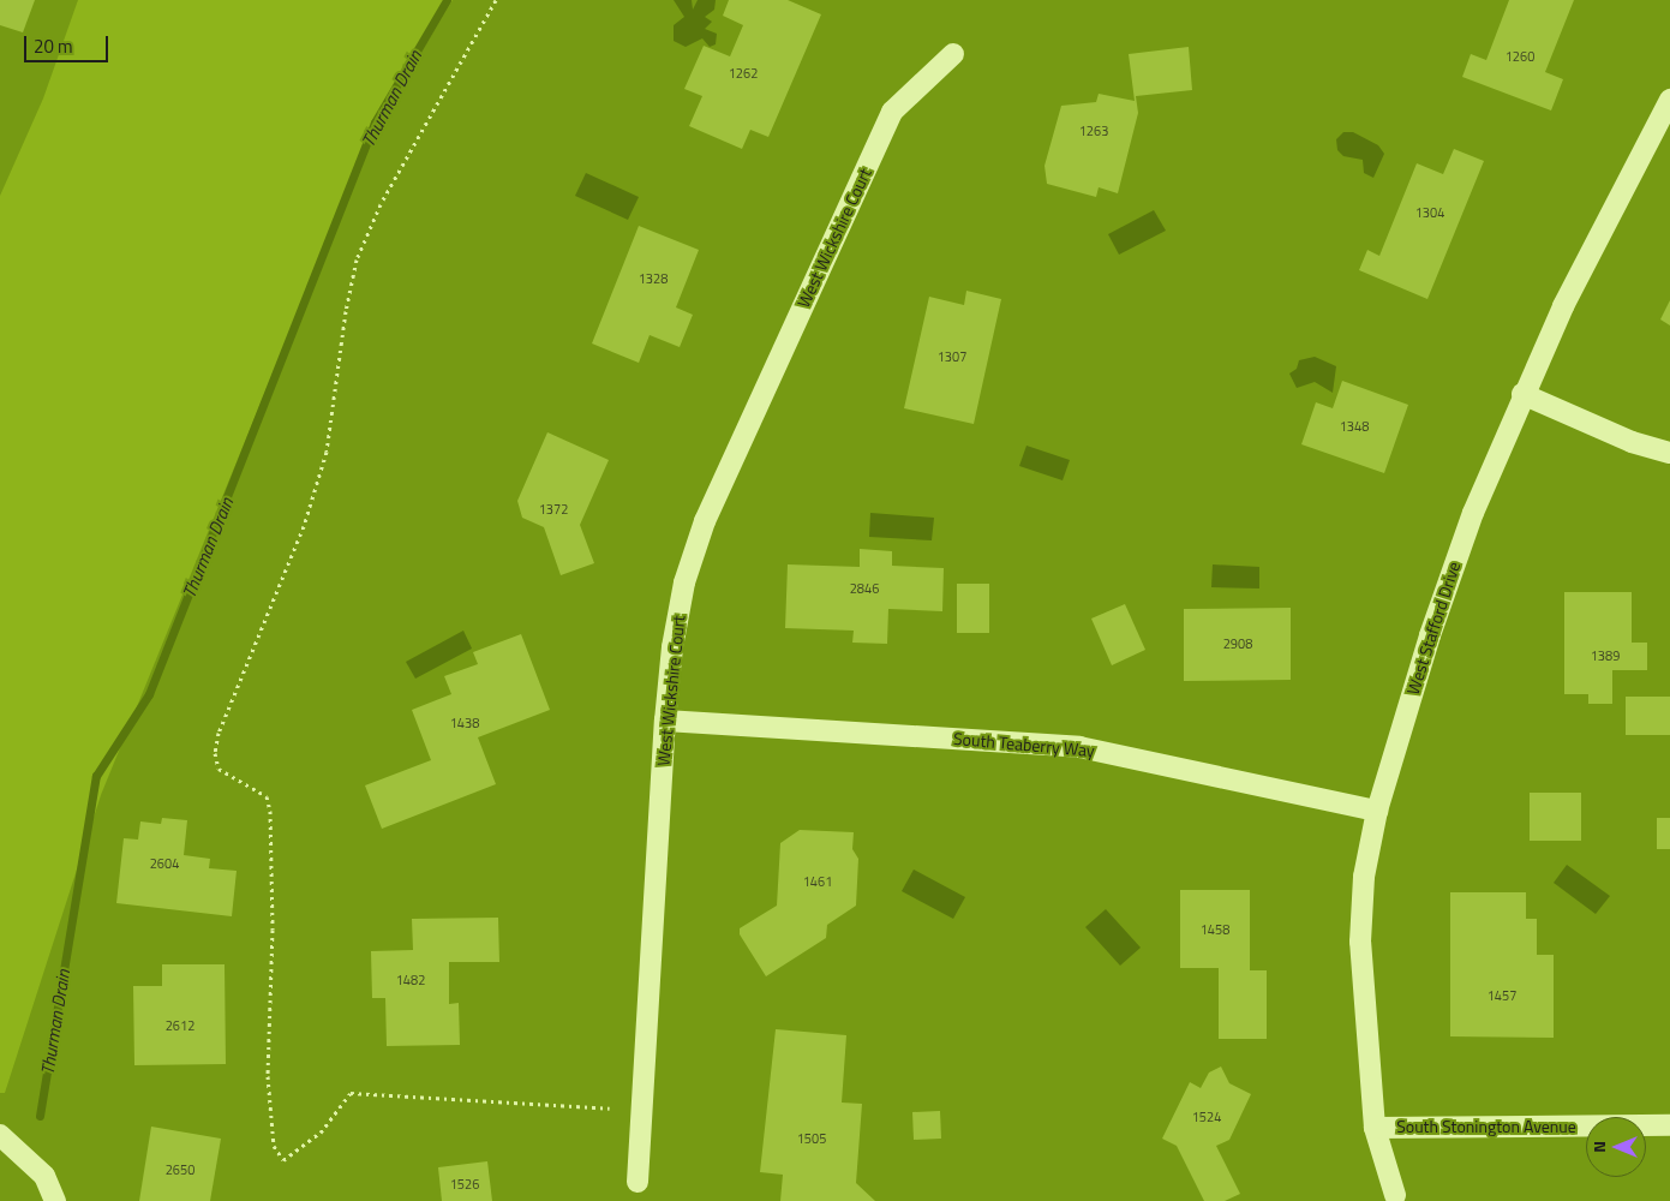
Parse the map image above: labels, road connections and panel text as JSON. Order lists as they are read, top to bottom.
{
  "streets": {
    "street": [
      "West Wickshire Court",
      "West Stafford Drive",
      "South Teaberry Way",
      "South Stonington Avenue"
    ]
  },
  "crossings": [
    ["West Wickshire Court", "South Teaberry Way"],
    ["West Stafford Drive", "South Teaberry Way"],
    ["West Stafford Drive", "South Stonington Avenue"]
  ],
  "water": ["Thurman Drain"],
  "house_numbers": [
    "1260",
    "1262",
    "1263",
    "1304",
    "1328",
    "1307",
    "1348",
    "1372",
    "2846",
    "2908",
    "1389",
    "1438",
    "2604",
    "1461",
    "1458",
    "1482",
    "1457",
    "2612",
    "1524",
    "1505",
    "2650",
    "1526"
  ],
  "scale_bar": "20 m",
  "north": "left"
}
